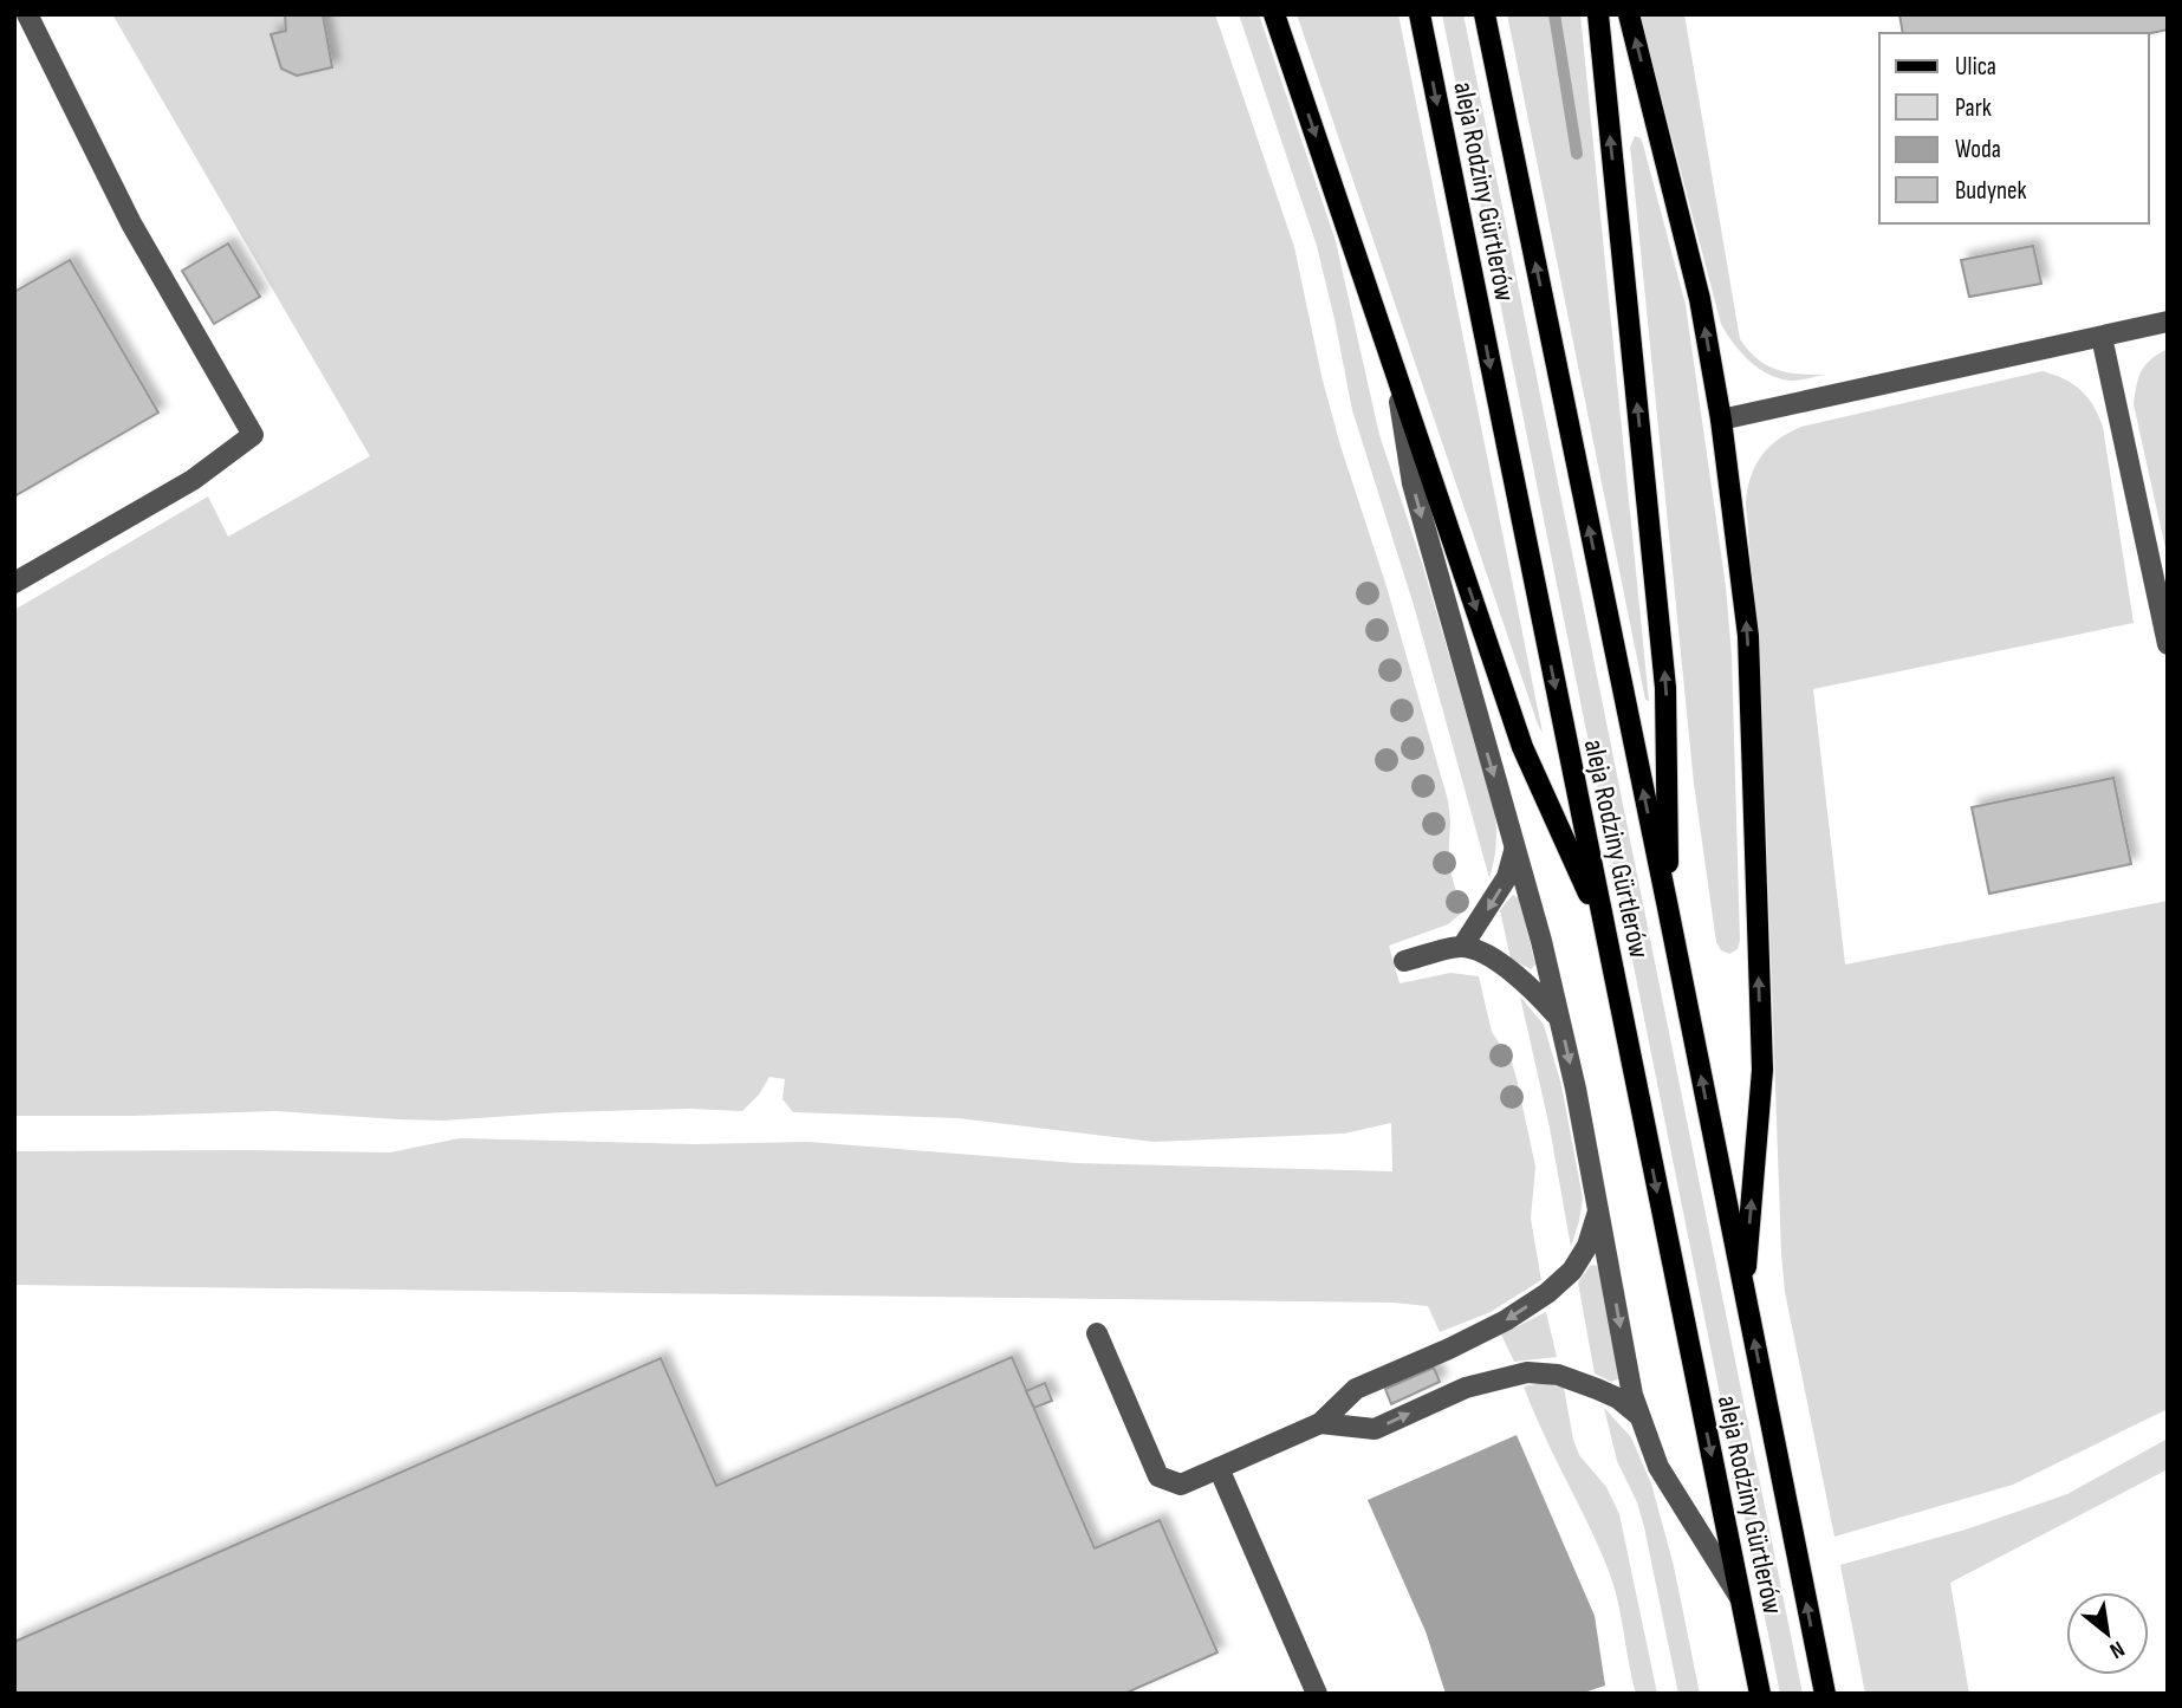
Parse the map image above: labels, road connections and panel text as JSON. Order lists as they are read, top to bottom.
{
  "streets": {
    "main road": ["aleja Rodziny Gürtlerów"]
  },
  "legend": [
    "Ulica",
    "Park",
    "Woda",
    "Budynek"
  ],
  "north": "bottom right"
}
